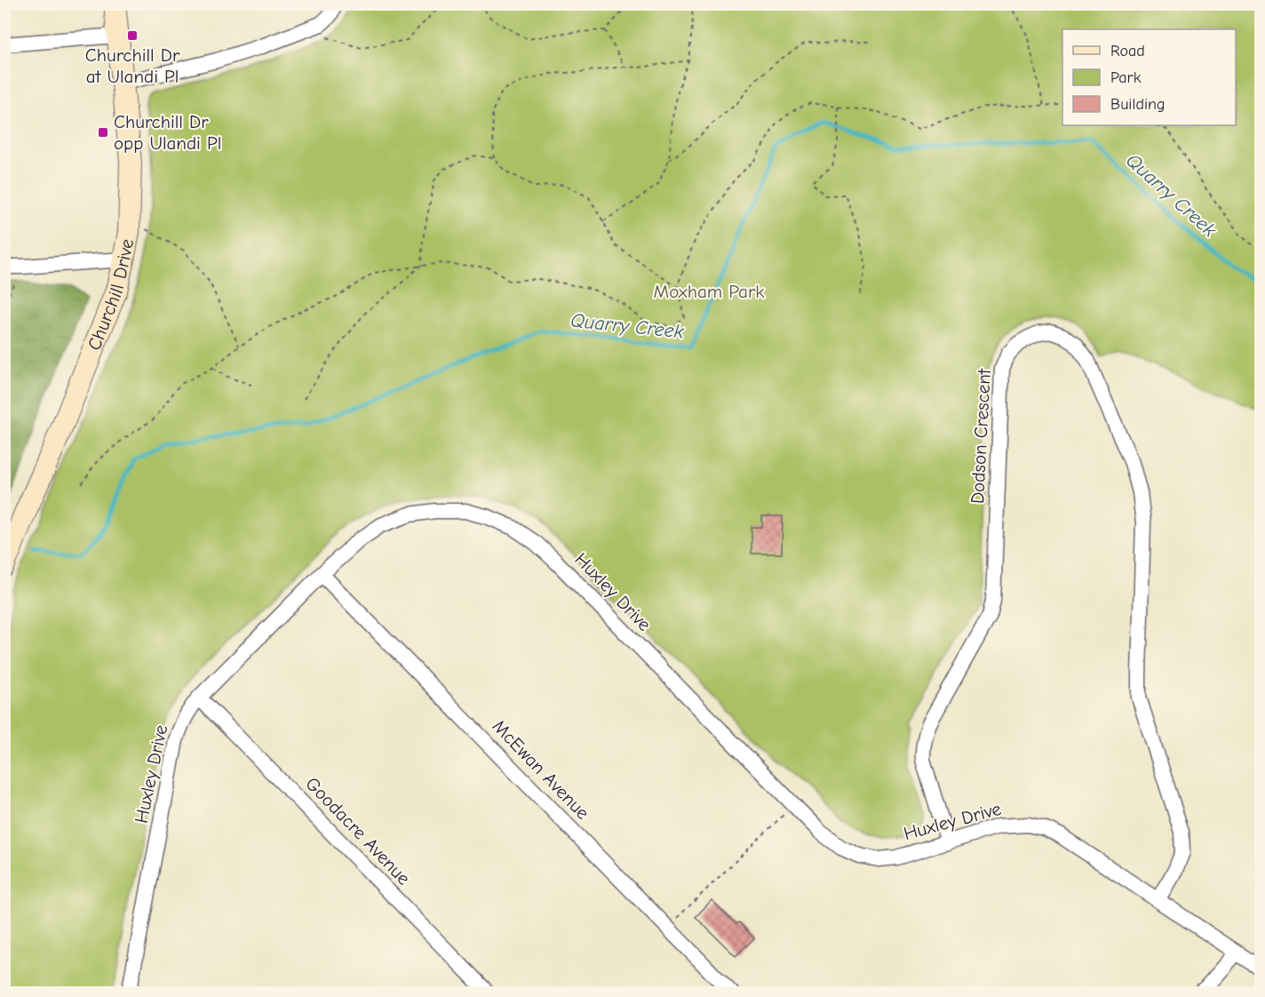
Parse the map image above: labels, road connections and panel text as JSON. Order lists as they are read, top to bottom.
{
  "streets": {
    "main road": ["Churchill Drive"],
    "street": [
      "Dodson Crescent",
      "Huxley Drive",
      "McEwan Avenue",
      "Goodacre Avenue"
    ]
  },
  "crossings": [
    ["Dodson Crescent", "Huxley Drive"],
    ["Huxley Drive", "McEwan Avenue"],
    ["Huxley Drive", "Goodacre Avenue"]
  ],
  "water": ["Quarry Creek"],
  "parks": ["Moxham Park"],
  "places": {
    "transit": ["Churchill Dr at Ulandi Pl", "Churchill Dr opp Ulandi Pl"]
  },
  "legend": ["Road", "Park", "Building"]
}
